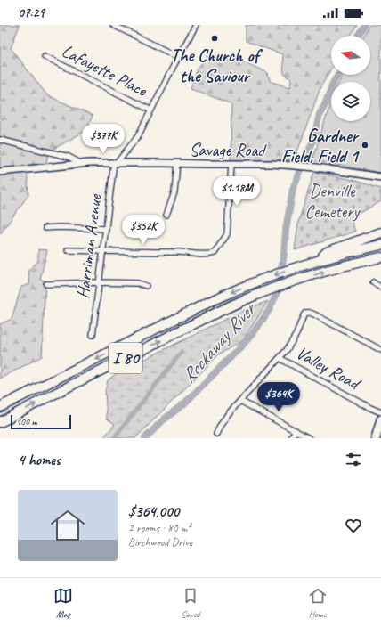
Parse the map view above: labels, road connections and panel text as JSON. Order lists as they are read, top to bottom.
{
  "streets": {
    "highway": ["I 80"],
    "street": [
      "Lafayette Place",
      "Savage Road",
      "Harriman Avenue",
      "Valley Road"
    ]
  },
  "crossings": [
    ["Savage Road", "Harriman Avenue"]
  ],
  "water": ["Rockaway River"],
  "parks": ["Denville Cemetery"],
  "places": ["The Church of the Saviour", "Gardner Field, Field 1"],
  "scale_bar": "100 m",
  "north": "left",
  "page": {
    "status": "07:29",
    "price": [
      "$377K",
      "$1.18M",
      "$352K",
      "$364K"
    ],
    "scale": "100 m",
    "heading": "4 homes",
    "list": [
      {
        "name": "$364,000",
        "note": "2 rooms · 80 m² · Birchwood Drive"
      }
    ],
    "tabs": ["Map", "Saved", "Home"]
  }
}
